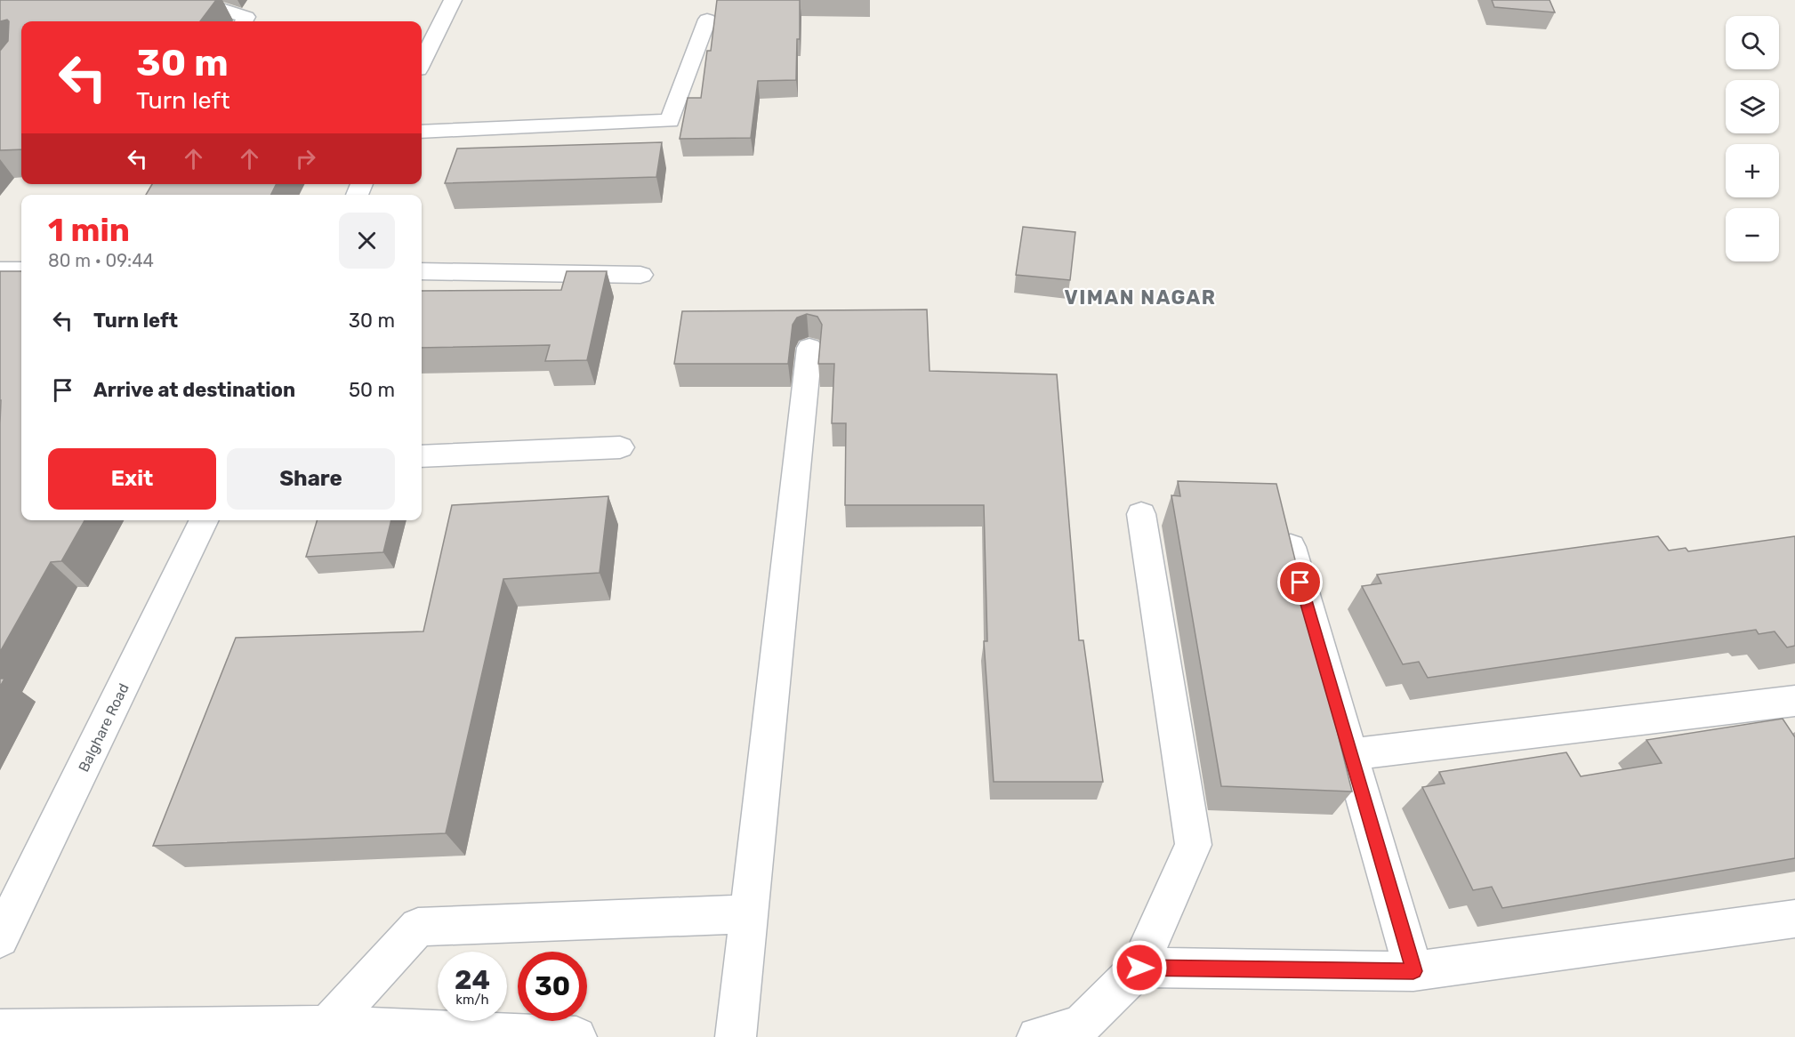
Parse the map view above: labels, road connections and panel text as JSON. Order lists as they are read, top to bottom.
{
  "streets": {
    "street": ["Balghare Road"]
  },
  "districts": ["VIMAN NAGAR"],
  "page": {
    "map_buttons": ["+", "−"],
    "turn": ["30 m", "Turn left"],
    "heading": ["1 min", "80 m · 09:44"],
    "list": [
      {
        "name": "Turn left",
        "value": "30 m"
      },
      {
        "name": "Arrive at destination",
        "value": "50 m"
      }
    ],
    "buttons": ["Exit", "Share"],
    "speed": "24 km/h",
    "limit": "30"
  }
}
